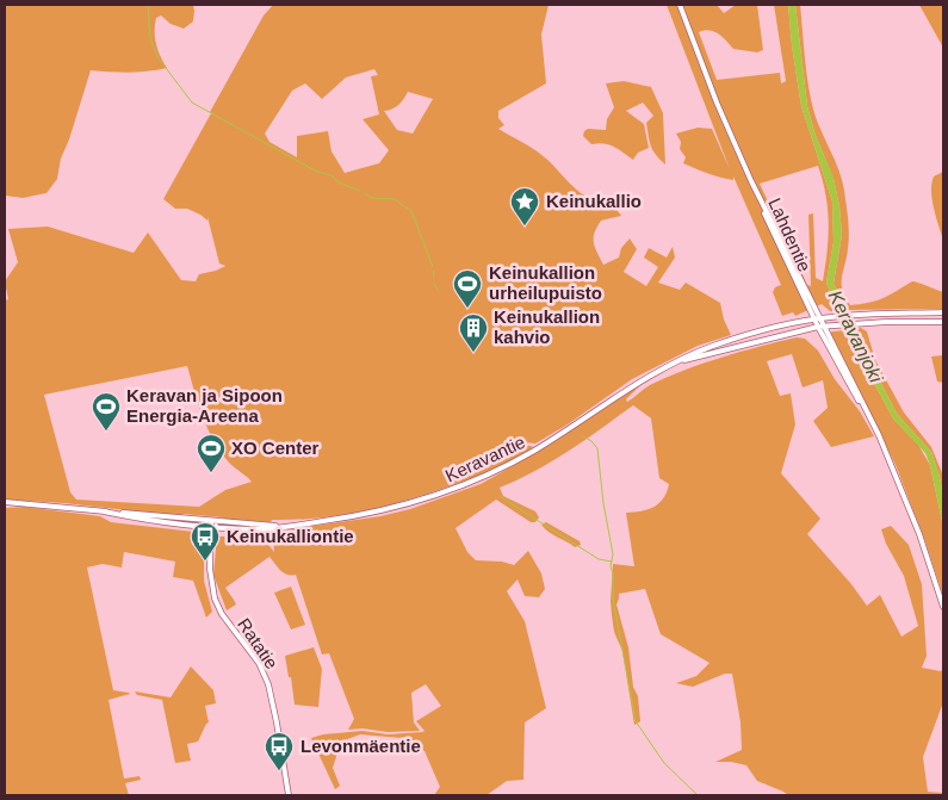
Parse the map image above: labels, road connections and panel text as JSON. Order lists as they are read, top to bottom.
{
  "streets": {
    "main road": ["Lahdentie", "Keravantie", "Ratatie"]
  },
  "crossings": [
    ["Lahdentie", "Keravantie"],
    ["Keravantie", "Ratatie"]
  ],
  "water": ["Keravanjoki"],
  "places": {
    "place": ["Keinukallio"],
    "sports": ["Keinukallion urheilupuisto", "Keravan ja Sipoon Energia-Areena", "XO Center"],
    "building": ["Keinukallion kahvio"],
    "bus stop": ["Keinukalliontie", "Levonmäentie"]
  }
}
